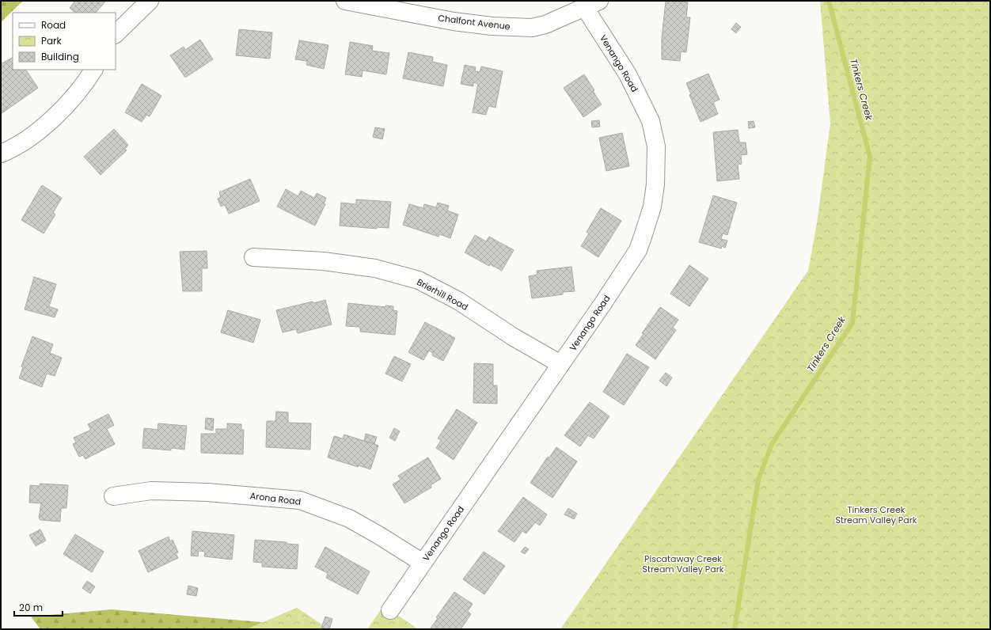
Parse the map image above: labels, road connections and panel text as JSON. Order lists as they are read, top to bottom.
{
  "streets": {
    "street": [
      "Chalfont Avenue",
      "Venango Road",
      "Brierhill Road",
      "Arona Road"
    ]
  },
  "crossings": [
    ["Chalfont Avenue", "Venango Road"],
    ["Venango Road", "Brierhill Road"],
    ["Venango Road", "Arona Road"]
  ],
  "water": ["Tinkers Creek"],
  "parks": ["Tinkers Creek Stream Valley Park", "Piscataway Creek Stream Valley Park"],
  "legend": ["Road", "Park", "Building"],
  "scale_bar": "20 m"
}
